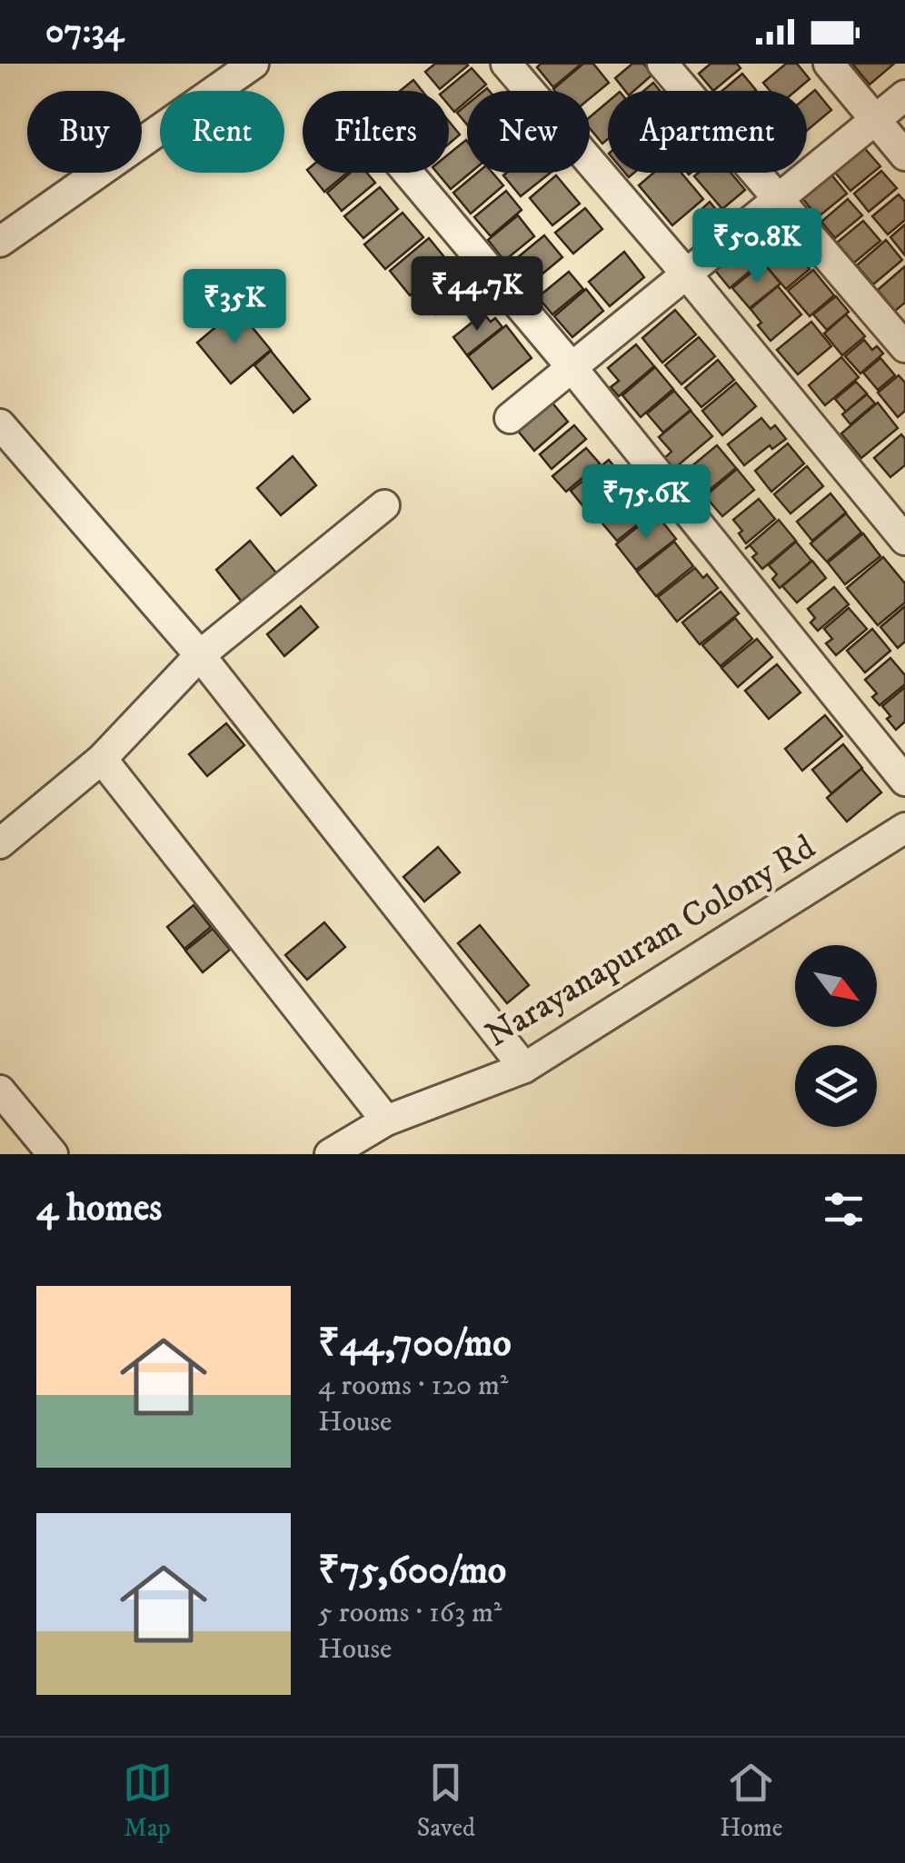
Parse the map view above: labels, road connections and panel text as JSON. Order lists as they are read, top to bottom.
{
  "streets": {
    "street": ["Narayanapuram Colony Rd"]
  },
  "north": "bottom right",
  "page": {
    "status": "07:34",
    "chip": [
      "Buy",
      "Rent",
      "Filters",
      "New",
      "Apartment"
    ],
    "price": [
      "₹50.8K",
      "₹44.7K",
      "₹35K",
      "₹75.6K"
    ],
    "heading": "4 homes",
    "list": [
      {
        "name": "₹44,700/mo",
        "note": "4 rooms · 120 m² · House"
      },
      {
        "name": "₹75,600/mo",
        "note": "5 rooms · 163 m² · House"
      }
    ],
    "tabs": ["Map", "Saved", "Home"]
  }
}
